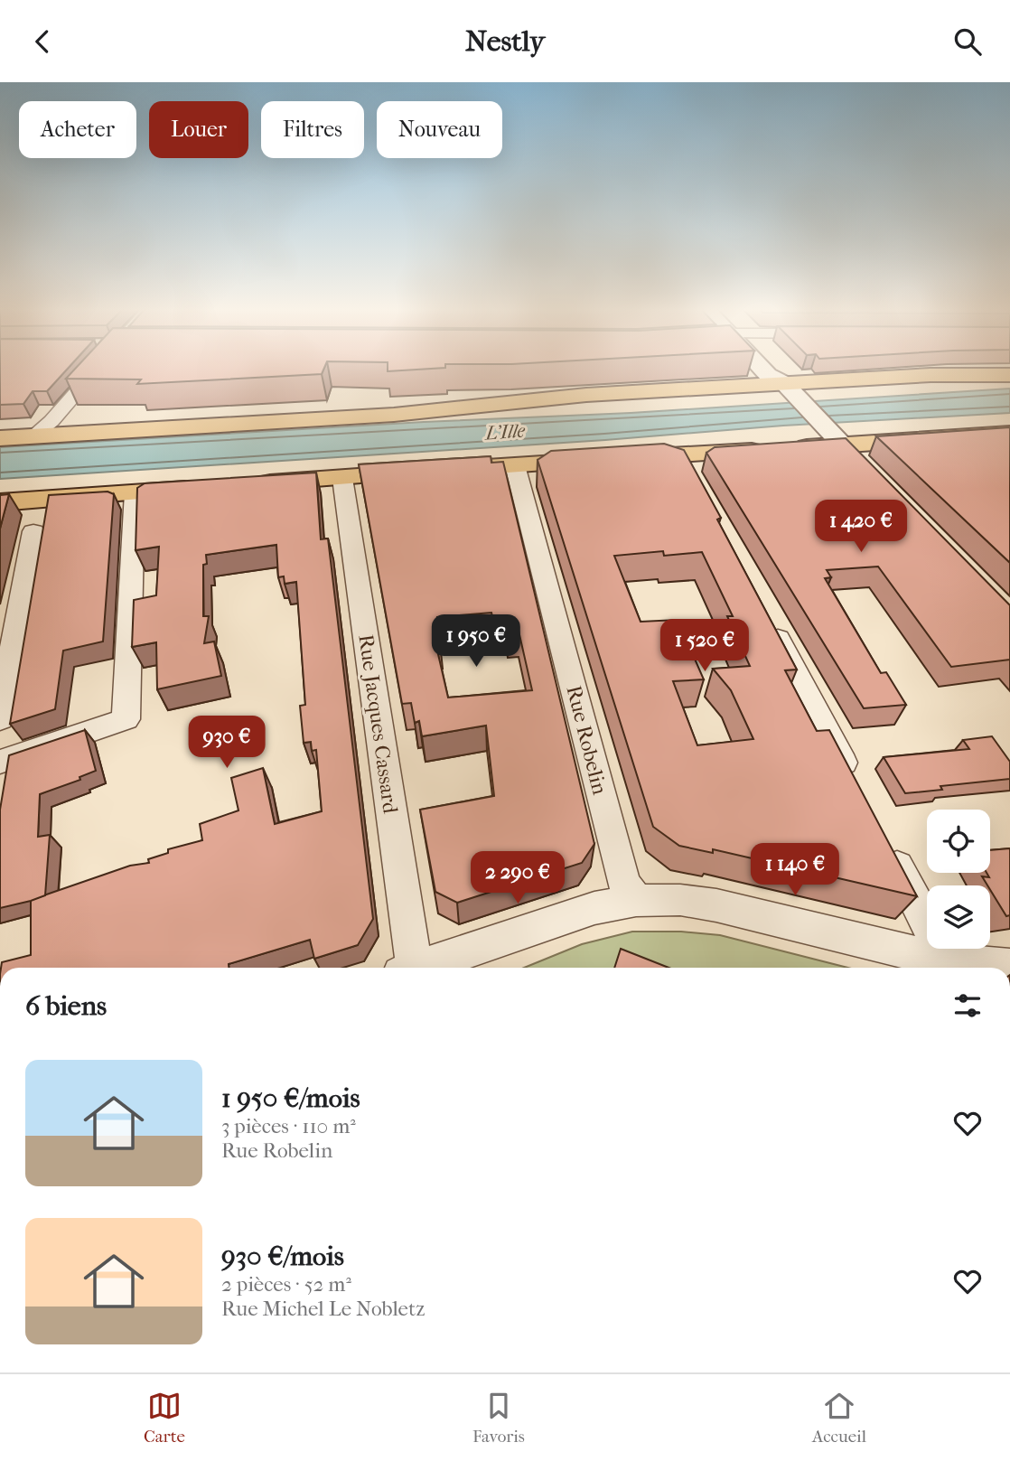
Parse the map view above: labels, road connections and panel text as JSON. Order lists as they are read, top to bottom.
{
  "streets": {
    "street": ["Rue Jacques Cassard", "Rue Robelin"]
  },
  "water": ["L'Ille"],
  "page": {
    "header": "Nestly",
    "chip": [
      "Acheter",
      "Louer",
      "Filtres",
      "Nouveau"
    ],
    "price": [
      "1 420 €",
      "1 950 €",
      "1 520 €",
      "930 €",
      "1 140 €",
      "2 290 €"
    ],
    "heading": "6 biens",
    "list": [
      {
        "name": "1 950 €/mois",
        "note": "3 pièces · 110 m² · Rue Robelin"
      },
      {
        "name": "930 €/mois",
        "note": "2 pièces · 52 m² · Rue Michel Le Nobletz"
      }
    ],
    "tabs": ["Carte", "Favoris", "Accueil"]
  }
}
